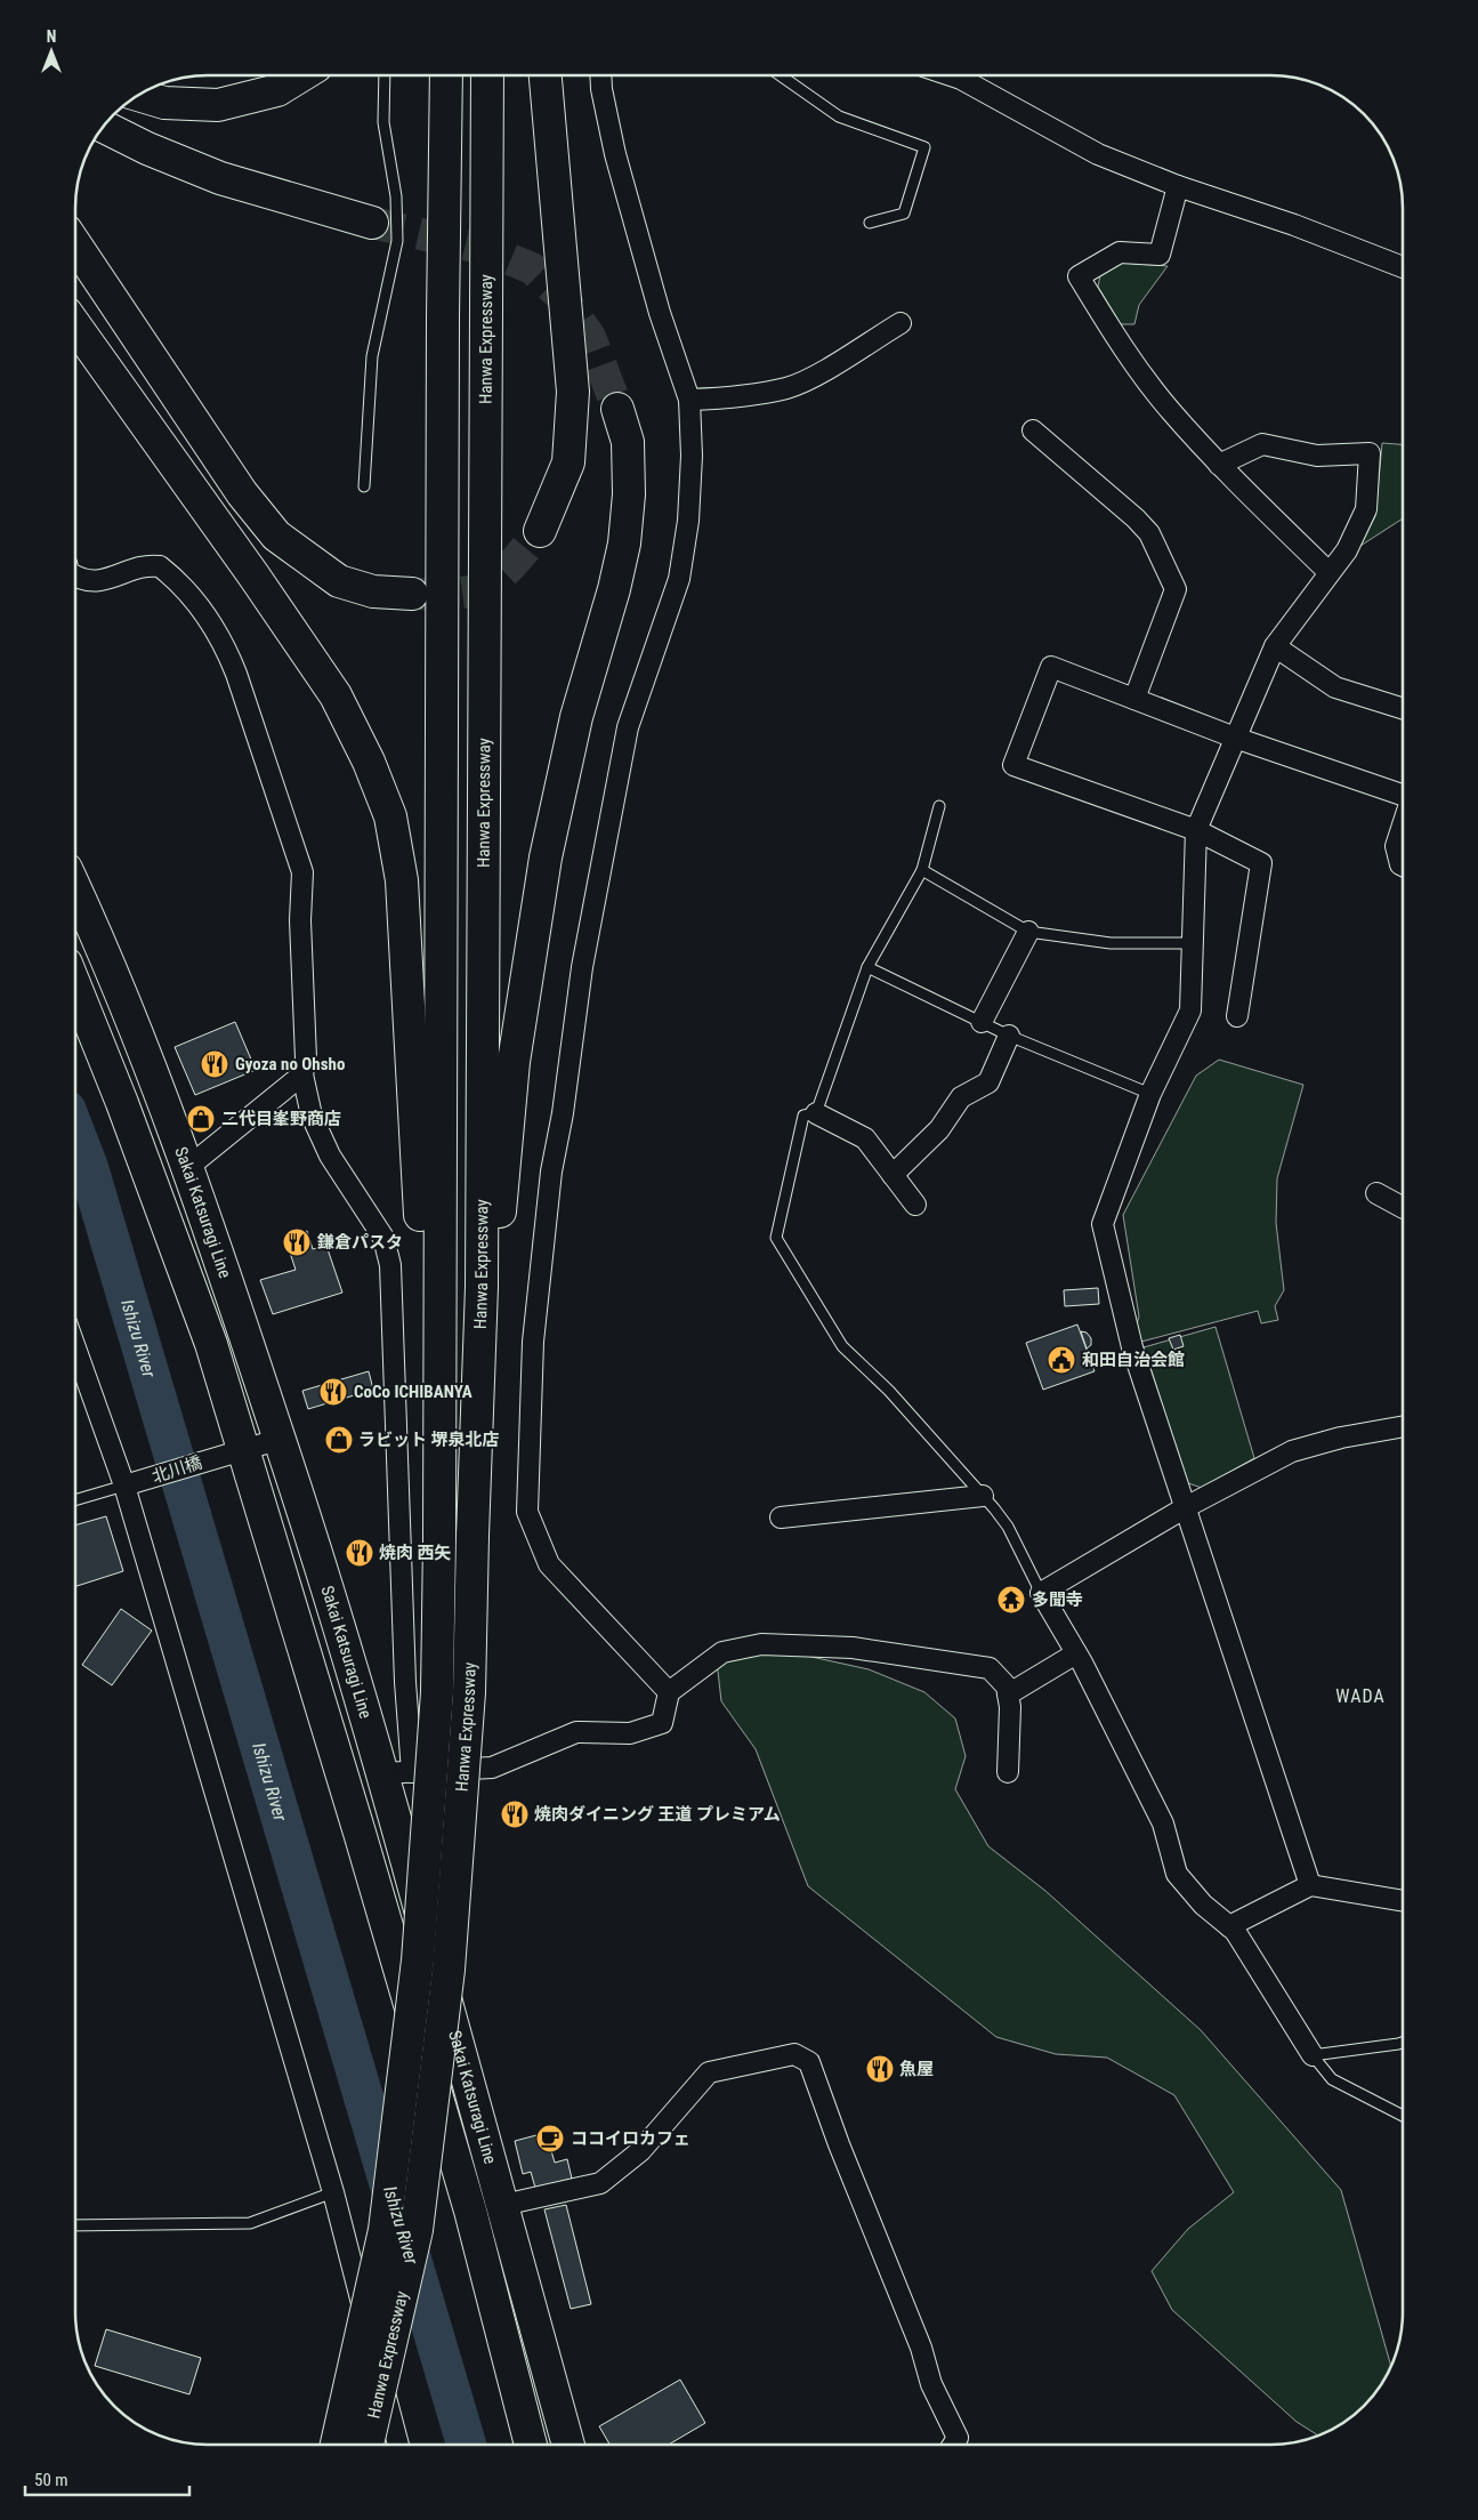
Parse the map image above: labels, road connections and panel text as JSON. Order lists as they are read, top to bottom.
{
  "streets": {
    "main road": ["Hanwa Expressway", "Sakai Katsuragi Line"],
    "street": ["北川橋"]
  },
  "crossings": [
    ["Sakai Katsuragi Line", "北川橋"]
  ],
  "districts": ["WADA"],
  "water": ["Ishizu River"],
  "places": {
    "restaurant": [
      "Gyoza no Ohsho",
      "鎌倉パスタ",
      "CoCo ICHIBANYA",
      "焼肉 西矢",
      "焼肉ダイニング 王道 プレミアム",
      "魚屋"
    ],
    "shop": ["二代目峯野商店", "ラビット 堺泉北店"],
    "public building": ["和田自治会館"],
    "temple": ["多聞寺"],
    "cafe": ["ココイロカフェ"]
  },
  "scale_bar": "50 m",
  "north": "top"
}
